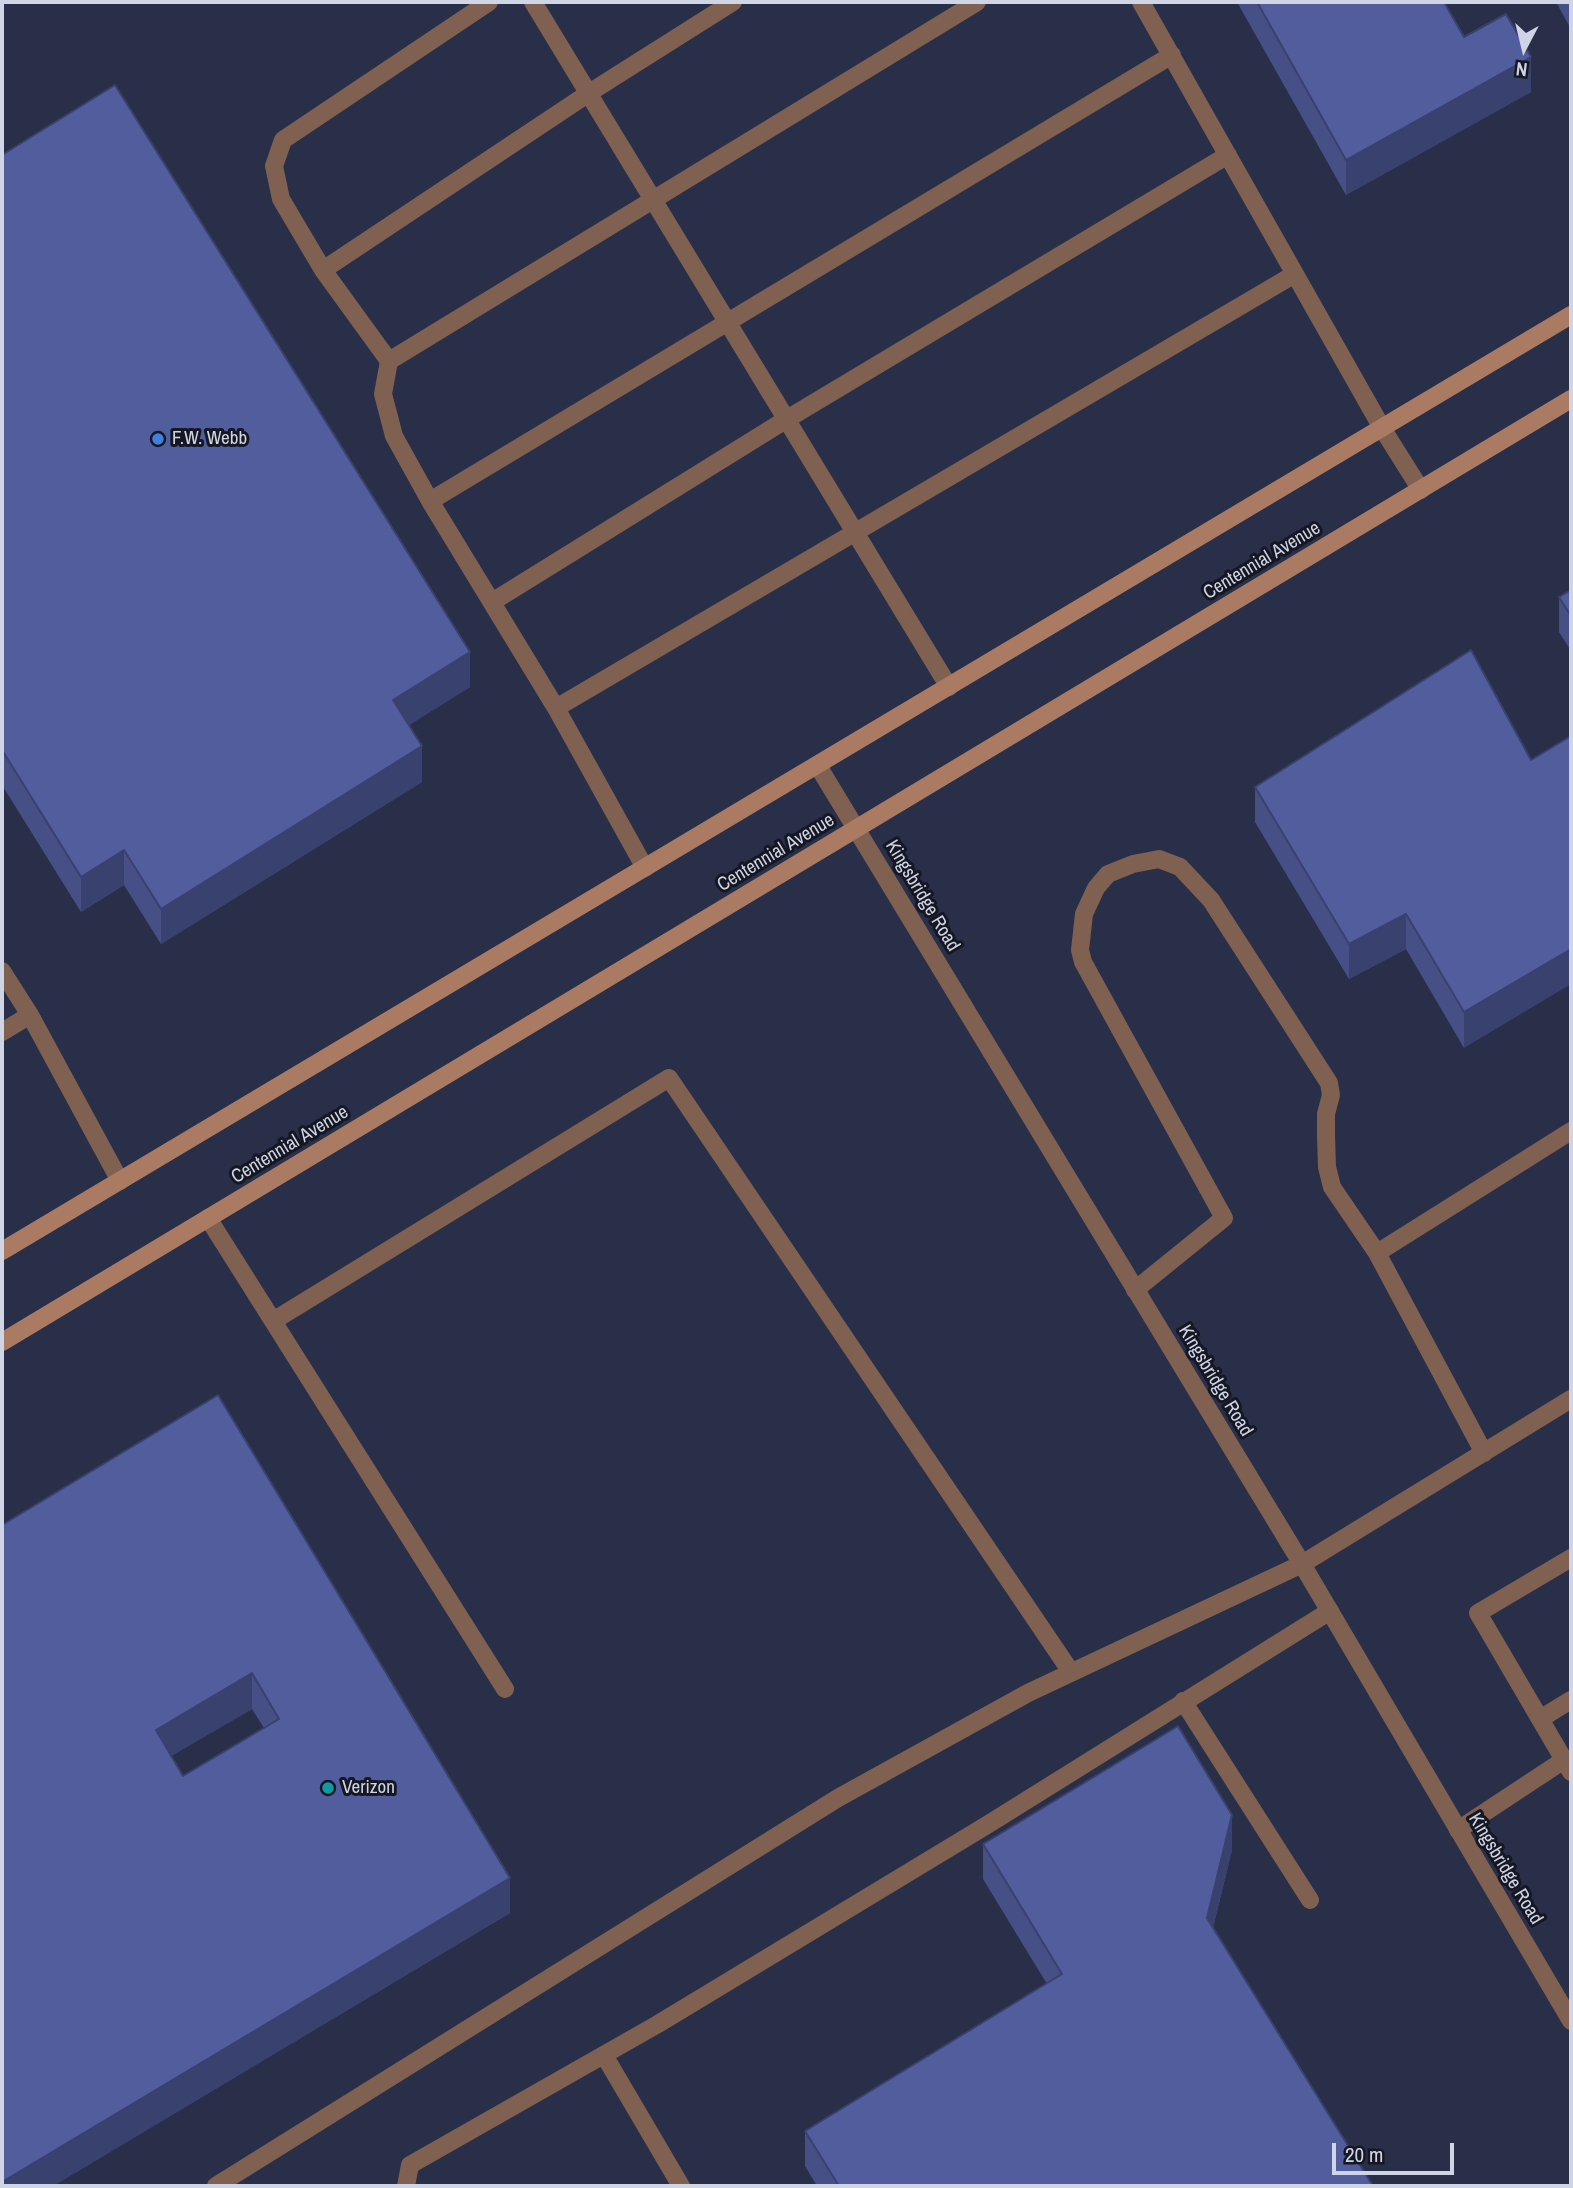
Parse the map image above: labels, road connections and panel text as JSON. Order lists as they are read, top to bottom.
{
  "streets": {
    "main road": ["Centennial Avenue"],
    "street": ["Kingsbridge Road"]
  },
  "crossings": [
    ["Centennial Avenue", "Kingsbridge Road"]
  ],
  "places": ["F.W. Webb", "Verizon"],
  "scale_bar": "20 m",
  "north": "bottom"
}
